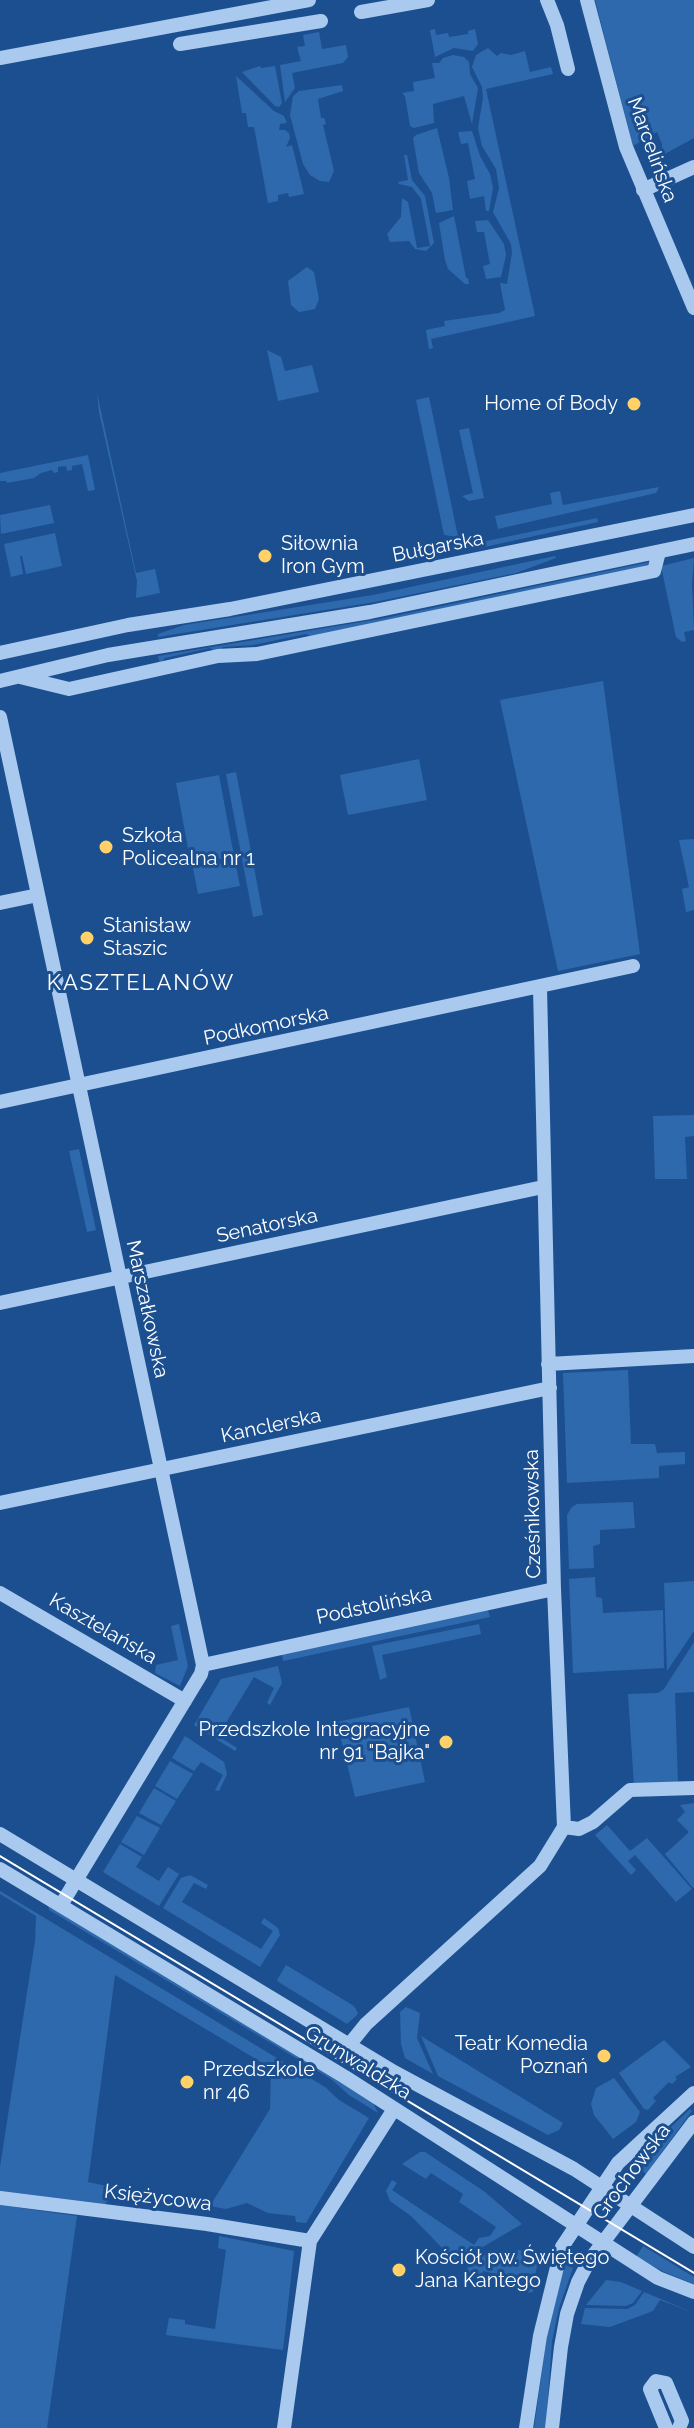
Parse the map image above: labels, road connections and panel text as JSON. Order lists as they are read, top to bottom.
{
  "streets": {
    "street": [
      "Marcelińska",
      "Bułgarska",
      "Podkomorska",
      "Senatorska",
      "Marszałkowska",
      "Kanclerska",
      "Cześnikowska",
      "Podstolińska",
      "Kasztelańska",
      "Grunwaldzka",
      "Grochowska",
      "Księżycowa"
    ]
  },
  "crossings": [
    ["Podkomorska", "Marszałkowska"],
    ["Podkomorska", "Cześnikowska"],
    ["Senatorska", "Marszałkowska"],
    ["Senatorska", "Cześnikowska"],
    ["Marszałkowska", "Kanclerska"],
    ["Marszałkowska", "Podstolińska"],
    ["Kanclerska", "Cześnikowska"],
    ["Cześnikowska", "Podstolińska"],
    ["Grunwaldzka", "Grochowska"]
  ],
  "districts": ["KASZTELANÓW"],
  "places": [
    "Home of Body",
    "Siłownia Iron Gym",
    "Szkoła Policealna nr 1",
    "Stanisław Staszic",
    "Przedszkole Integracyjne nr 91 \"Bajka\"",
    "Teatr Komedia Poznań",
    "Przedszkole nr 46",
    "Kościół pw. Świętego Jana Kantego"
  ]
}
